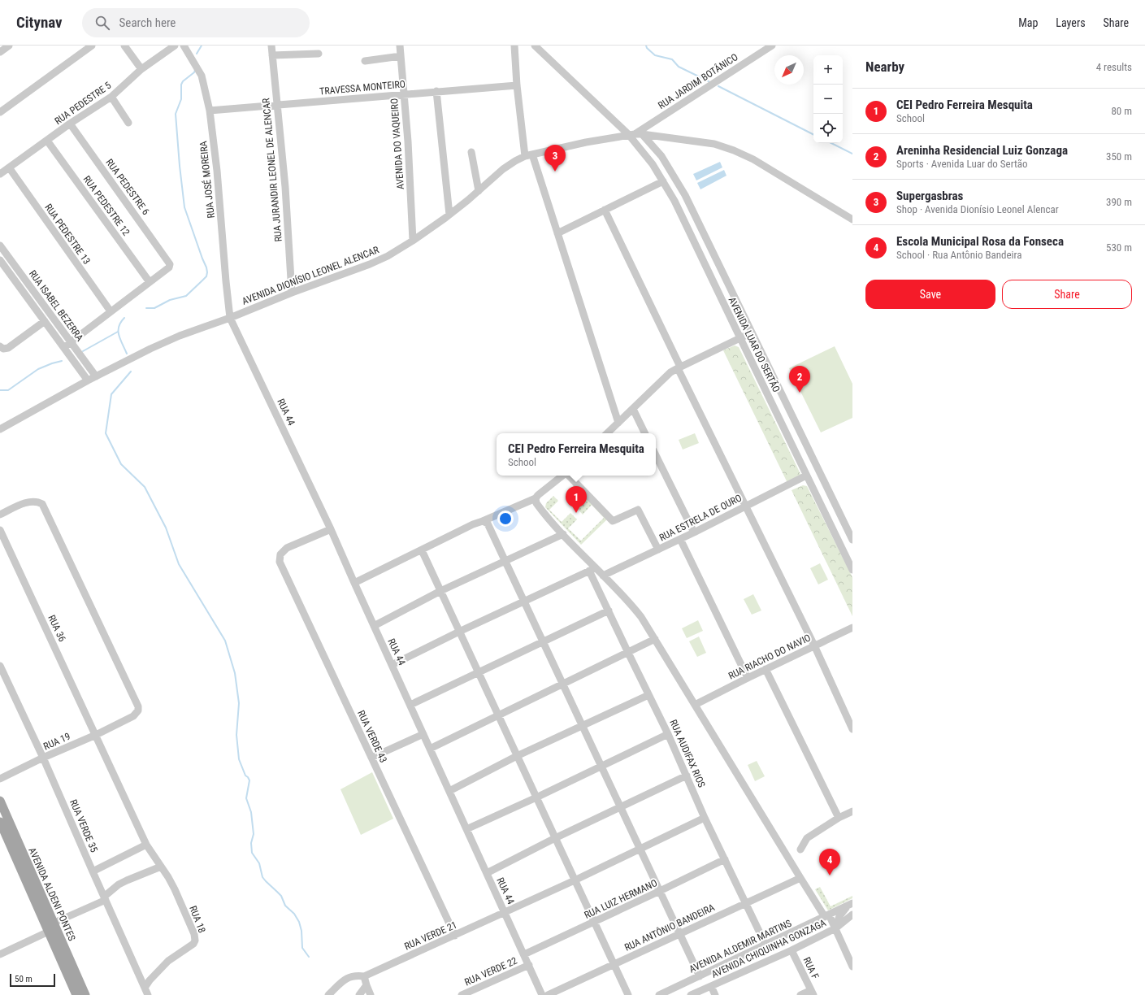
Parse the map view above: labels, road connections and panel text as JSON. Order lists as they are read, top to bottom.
{
  "streets": {
    "main road": ["AVENIDA ALDENI PONTES"],
    "street": [
      "RUA JARDIM BOTÂNICO",
      "TRAVESSA MONTEIRO",
      "RUA PEDESTRE 5",
      "AVENIDA DO VAQUEIRO",
      "RUA JURANDIR LEONEL DE ALENCAR",
      "RUA JOSÉ MOREIRA",
      "RUA PEDESTRE 6",
      "RUA PEDESTRE 12",
      "RUA PEDESTRE 13",
      "AVENIDA DIONÍSIO LEONEL ALENCAR",
      "RUA ISABEL BEZERRA",
      "AVENIDA LUAR DO SERTÃO",
      "RUA 44",
      "RUA ESTRELA DE OURO",
      "RUA 36",
      "RUA RIACHO DO NAVIO",
      "RUA VERDE 43",
      "RUA 19",
      "RUA AUDIFAX RIOS",
      "RUA VERDE 35",
      "RUA LUIZ HERMANO",
      "RUA 18",
      "RUA ANTÔNIO BANDEIRA",
      "RUA VERDE 21",
      "AVENIDA ALDEMIR MARTINS",
      "AVENIDA CHIQUINHA GONZAGA",
      "RUA F",
      "RUA VERDE 22"
    ]
  },
  "crossings": [
    ["RUA JARDIM BOTÂNICO", "AVENIDA DIONÍSIO LEONEL ALENCAR"],
    ["RUA JARDIM BOTÂNICO", "AVENIDA LUAR DO SERTÃO"],
    ["TRAVESSA MONTEIRO", "AVENIDA DO VAQUEIRO"],
    ["TRAVESSA MONTEIRO", "RUA JURANDIR LEONEL DE ALENCAR"],
    ["TRAVESSA MONTEIRO", "RUA JOSÉ MOREIRA"],
    ["RUA PEDESTRE 5", "RUA PEDESTRE 6"],
    ["RUA PEDESTRE 5", "RUA PEDESTRE 12"],
    ["RUA PEDESTRE 5", "RUA PEDESTRE 13"],
    ["AVENIDA DO VAQUEIRO", "AVENIDA DIONÍSIO LEONEL ALENCAR"],
    ["RUA JURANDIR LEONEL DE ALENCAR", "AVENIDA DIONÍSIO LEONEL ALENCAR"],
    ["RUA JOSÉ MOREIRA", "AVENIDA DIONÍSIO LEONEL ALENCAR"],
    ["RUA JOSÉ MOREIRA", "RUA 44"],
    ["RUA PEDESTRE 6", "RUA PEDESTRE 12"],
    ["AVENIDA DIONÍSIO LEONEL ALENCAR", "RUA ISABEL BEZERRA"],
    ["AVENIDA DIONÍSIO LEONEL ALENCAR", "AVENIDA LUAR DO SERTÃO"],
    ["AVENIDA DIONÍSIO LEONEL ALENCAR", "RUA 44"],
    ["AVENIDA LUAR DO SERTÃO", "RUA ESTRELA DE OURO"],
    ["RUA 44", "RUA VERDE 43"],
    ["RUA 44", "RUA LUIZ HERMANO"],
    ["RUA 44", "RUA VERDE 21"],
    ["RUA 44", "RUA VERDE 22"],
    ["RUA 36", "RUA 19"],
    ["RUA 36", "RUA 18"],
    ["RUA VERDE 43", "RUA VERDE 21"],
    ["RUA 19", "RUA VERDE 35"],
    ["RUA 19", "RUA 18"],
    ["RUA AUDIFAX RIOS", "RUA LUIZ HERMANO"],
    ["RUA AUDIFAX RIOS", "RUA ANTÔNIO BANDEIRA"],
    ["RUA AUDIFAX RIOS", "RUA VERDE 21"],
    ["RUA AUDIFAX RIOS", "AVENIDA ALDEMIR MARTINS"],
    ["RUA VERDE 35", "RUA 18"],
    ["AVENIDA ALDEMIR MARTINS", "AVENIDA CHIQUINHA GONZAGA"],
    ["AVENIDA CHIQUINHA GONZAGA", "RUA F"]
  ],
  "scale_bar": "50 m",
  "north": "bottom left",
  "page": {
    "header": "Citynav",
    "search": "Search here",
    "nav": ["Map", "Layers", "Share"],
    "heading": ["Nearby", "4 results"],
    "map_buttons": ["+", "−"],
    "list": [
      {
        "mark": "1",
        "name": "CEI Pedro Ferreira Mesquita",
        "note": "School",
        "value": "80 m"
      },
      {
        "mark": "2",
        "name": "Areninha Residencial Luiz Gonzaga",
        "note": "Sports · Avenida Luar do Sertão",
        "value": "350 m"
      },
      {
        "mark": "3",
        "name": "Supergasbras",
        "note": "Shop · Avenida Dionísio Leonel Alencar",
        "value": "390 m"
      },
      {
        "mark": "4",
        "name": "Escola Municipal Rosa da Fonseca",
        "note": "School · Rua Antônio Bandeira",
        "value": "530 m"
      }
    ],
    "pins": [
      "3",
      "2",
      "1",
      "4"
    ],
    "buttons": ["Save", "Share"],
    "popup": ["CEI Pedro Ferreira Mesquita", "School"],
    "scale": "50 m"
  }
}
